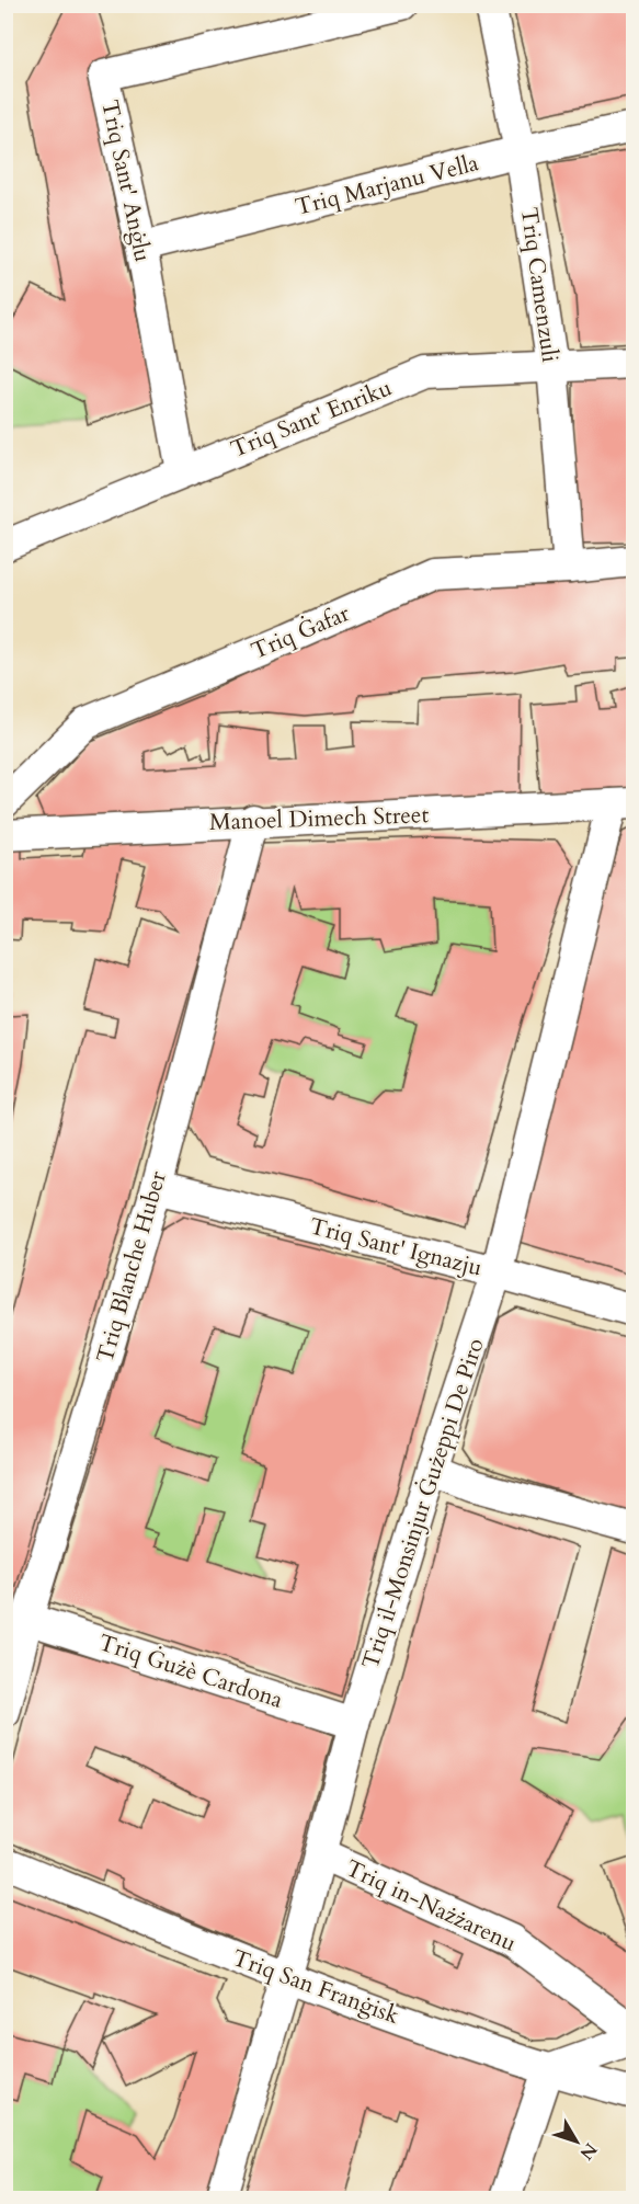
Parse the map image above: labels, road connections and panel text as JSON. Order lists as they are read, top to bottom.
{
  "streets": {
    "street": [
      "Triq Sant' Anġlu",
      "Triq Marjanu Vella",
      "Triq Camenzuli",
      "Triq Sant' Enriku",
      "Triq Ġafar",
      "Manoel Dimech Street",
      "Triq Sant' Ignazju",
      "Triq Blanche Huber",
      "Triq il-Monsinjur Ġużeppi De Piro",
      "Triq Ġużè Cardona",
      "Triq in-Nażżarenu",
      "Triq San Franġisk"
    ]
  },
  "crossings": [
    ["Triq Sant' Anġlu", "Triq Marjanu Vella"],
    ["Triq Sant' Anġlu", "Triq Sant' Enriku"],
    ["Triq Marjanu Vella", "Triq Camenzuli"],
    ["Triq Camenzuli", "Triq Sant' Enriku"],
    ["Triq Camenzuli", "Triq Ġafar"],
    ["Manoel Dimech Street", "Triq Blanche Huber"],
    ["Manoel Dimech Street", "Triq il-Monsinjur Ġużeppi De Piro"],
    ["Triq Sant' Ignazju", "Triq Blanche Huber"],
    ["Triq Sant' Ignazju", "Triq il-Monsinjur Ġużeppi De Piro"],
    ["Triq Blanche Huber", "Triq Ġużè Cardona"],
    ["Triq il-Monsinjur Ġużeppi De Piro", "Triq Ġużè Cardona"],
    ["Triq il-Monsinjur Ġużeppi De Piro", "Triq in-Nażżarenu"],
    ["Triq il-Monsinjur Ġużeppi De Piro", "Triq San Franġisk"]
  ],
  "north": "bottom right"
}
